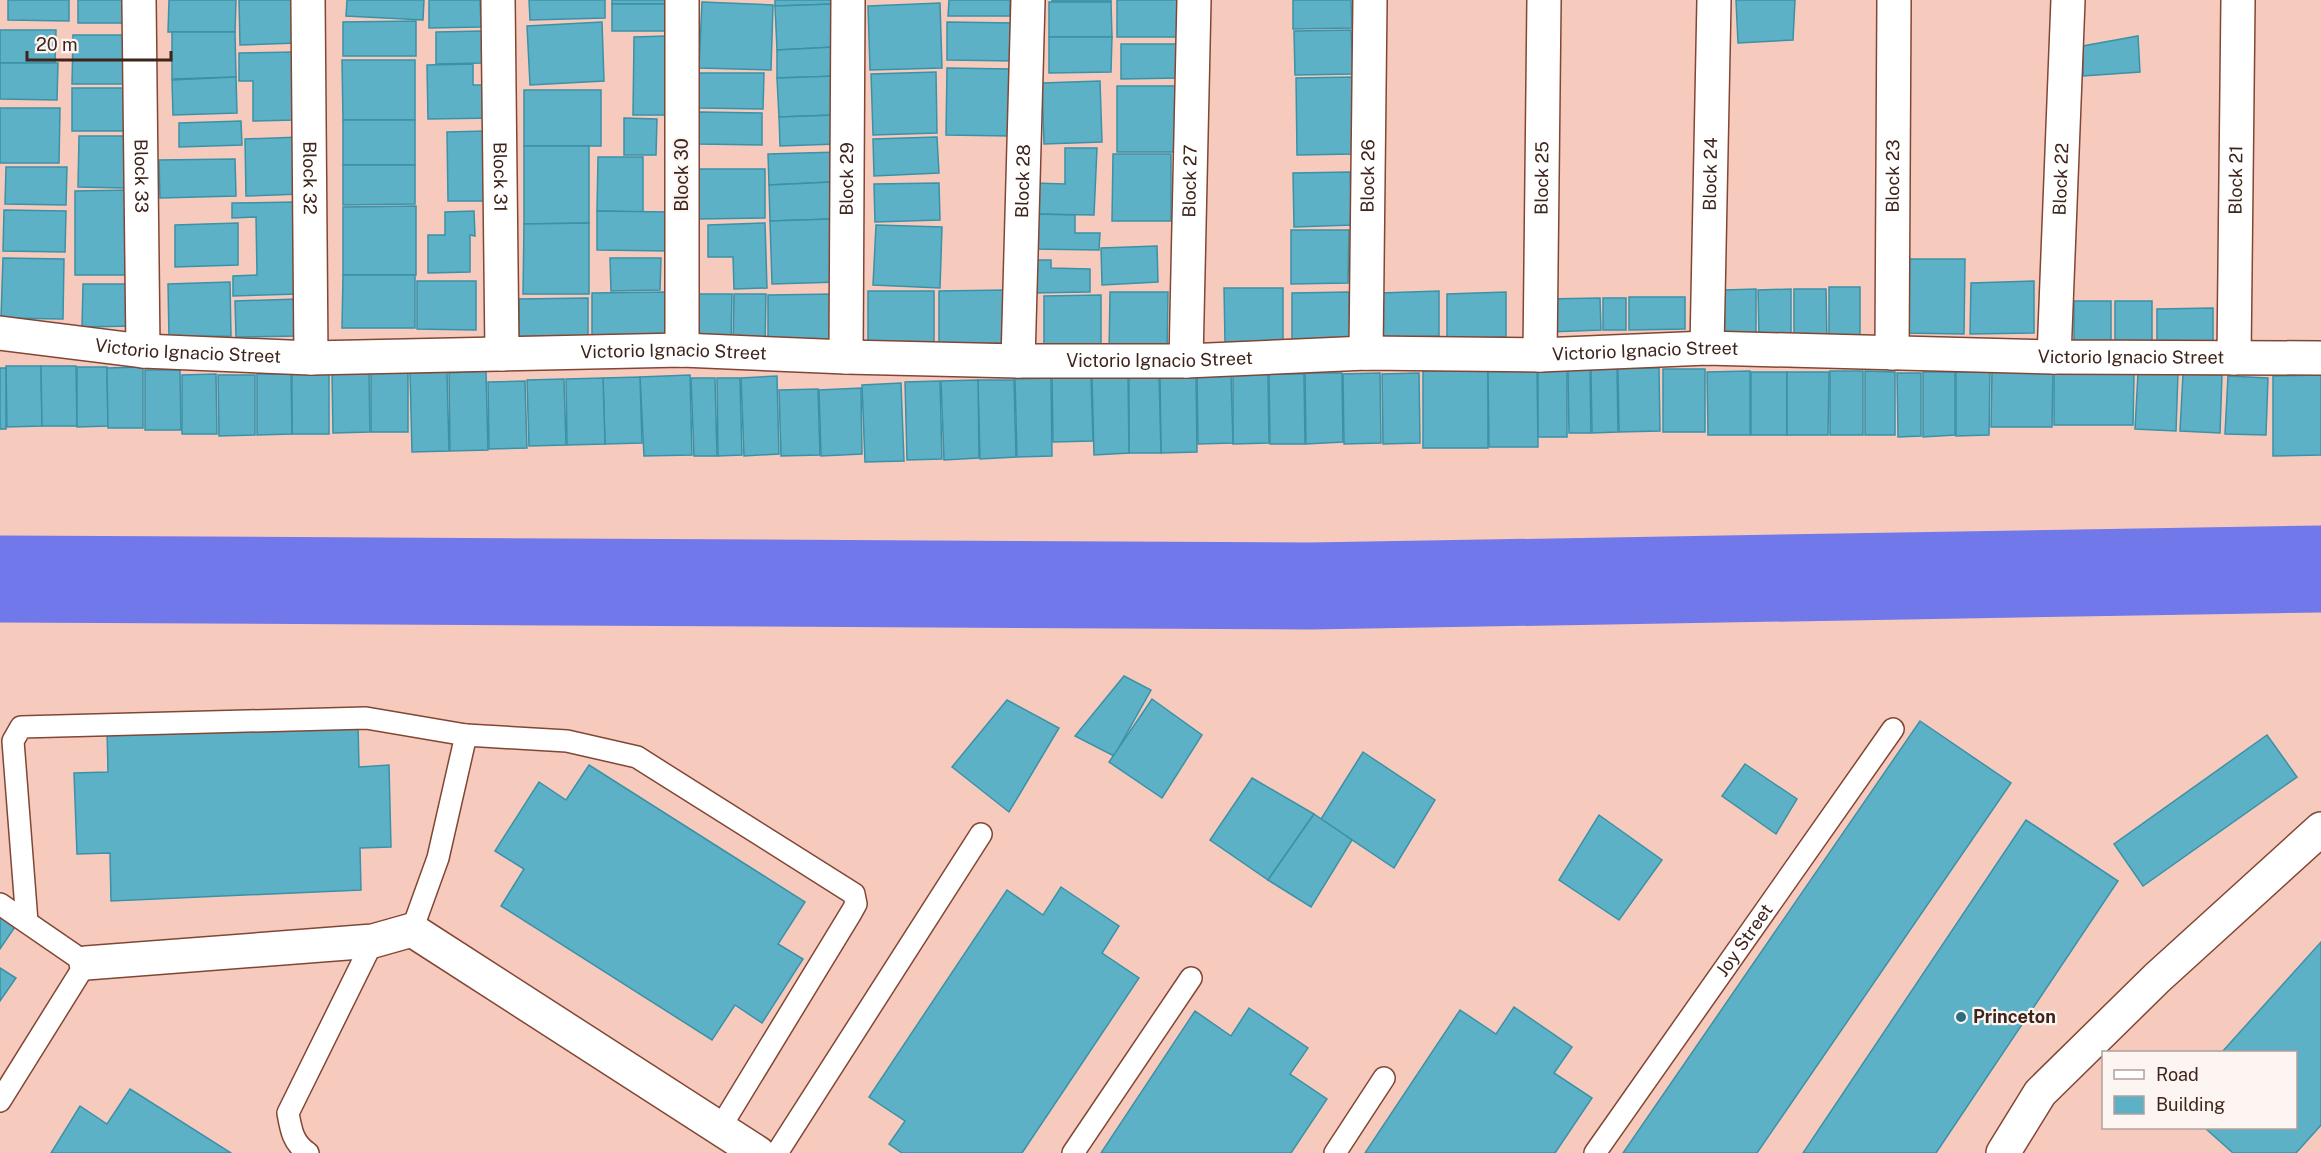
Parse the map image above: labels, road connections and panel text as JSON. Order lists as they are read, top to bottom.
{
  "streets": {
    "street": [
      "Block 24",
      "Block 33",
      "Block 30",
      "Block 23",
      "Block 31",
      "Block 26",
      "Block 25",
      "Block 32",
      "Block 29",
      "Block 22",
      "Block 21",
      "Block 27",
      "Block 28",
      "Victorio Ignacio Street"
    ],
    "lane": ["Joy Street"]
  },
  "crossings": [
    ["Block 24", "Victorio Ignacio Street"],
    ["Block 33", "Victorio Ignacio Street"],
    ["Block 30", "Victorio Ignacio Street"],
    ["Block 23", "Victorio Ignacio Street"],
    ["Block 31", "Victorio Ignacio Street"],
    ["Block 26", "Victorio Ignacio Street"],
    ["Block 25", "Victorio Ignacio Street"],
    ["Block 32", "Victorio Ignacio Street"],
    ["Block 29", "Victorio Ignacio Street"],
    ["Block 22", "Victorio Ignacio Street"],
    ["Block 21", "Victorio Ignacio Street"],
    ["Block 27", "Victorio Ignacio Street"],
    ["Block 28", "Victorio Ignacio Street"]
  ],
  "places": ["Princeton"],
  "legend": ["Road", "Building"],
  "scale_bar": "20 m"
}
